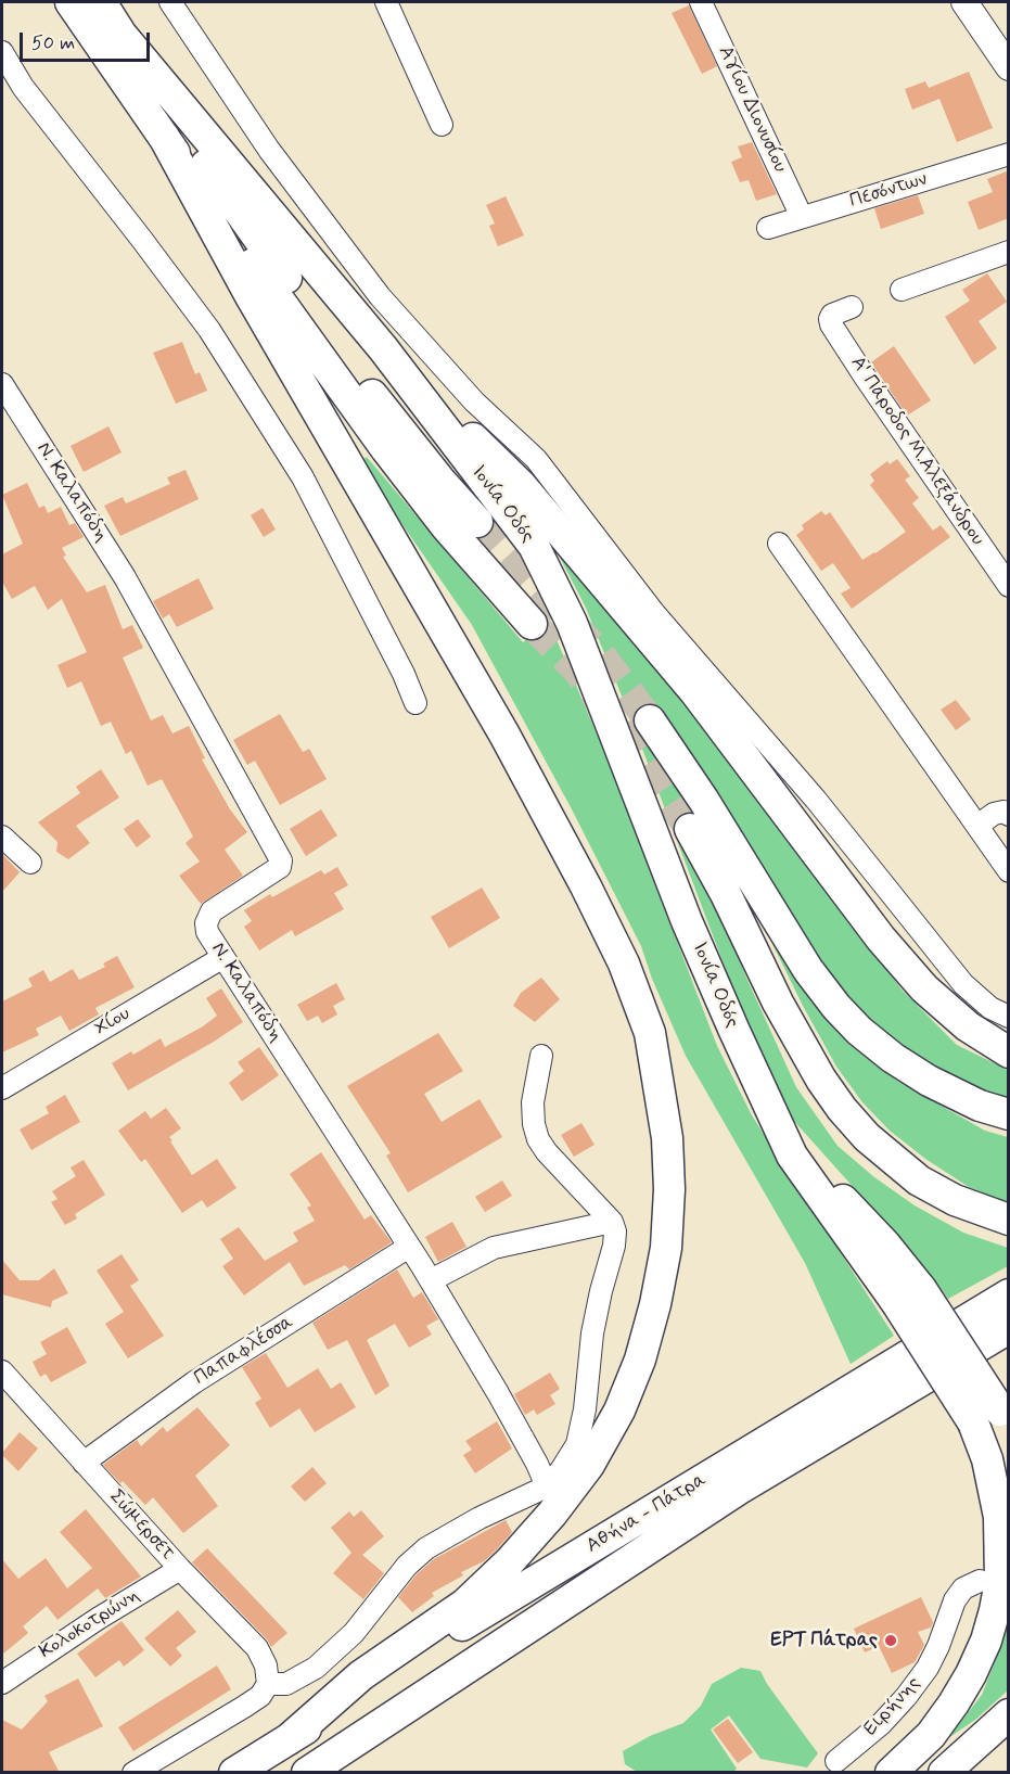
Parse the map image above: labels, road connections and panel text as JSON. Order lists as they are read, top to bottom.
{
  "streets": {
    "highway": ["Ιονία Οδός", "Αθήνα - Πάτρα"],
    "street": [
      "Αγίου Διονυσίου",
      "Πεσόντων",
      "Α' Πάροδος Μ.Αλεξάνδρου",
      "Ν. Καλαπόδη",
      "Χίου",
      "Παπαφλέσσα",
      "Σώμερσετ",
      "Κολοκοτρώνη",
      "Ειρήνης"
    ]
  },
  "crossings": [
    ["Αγίου Διονυσίου", "Πεσόντων"],
    ["Ν. Καλαπόδη", "Χίου"],
    ["Ν. Καλαπόδη", "Παπαφλέσσα"],
    ["Παπαφλέσσα", "Σώμερσετ"],
    ["Σώμερσετ", "Κολοκοτρώνη"]
  ],
  "places": ["ΕΡΤ Πάτρας"],
  "scale_bar": "50 m"
}
